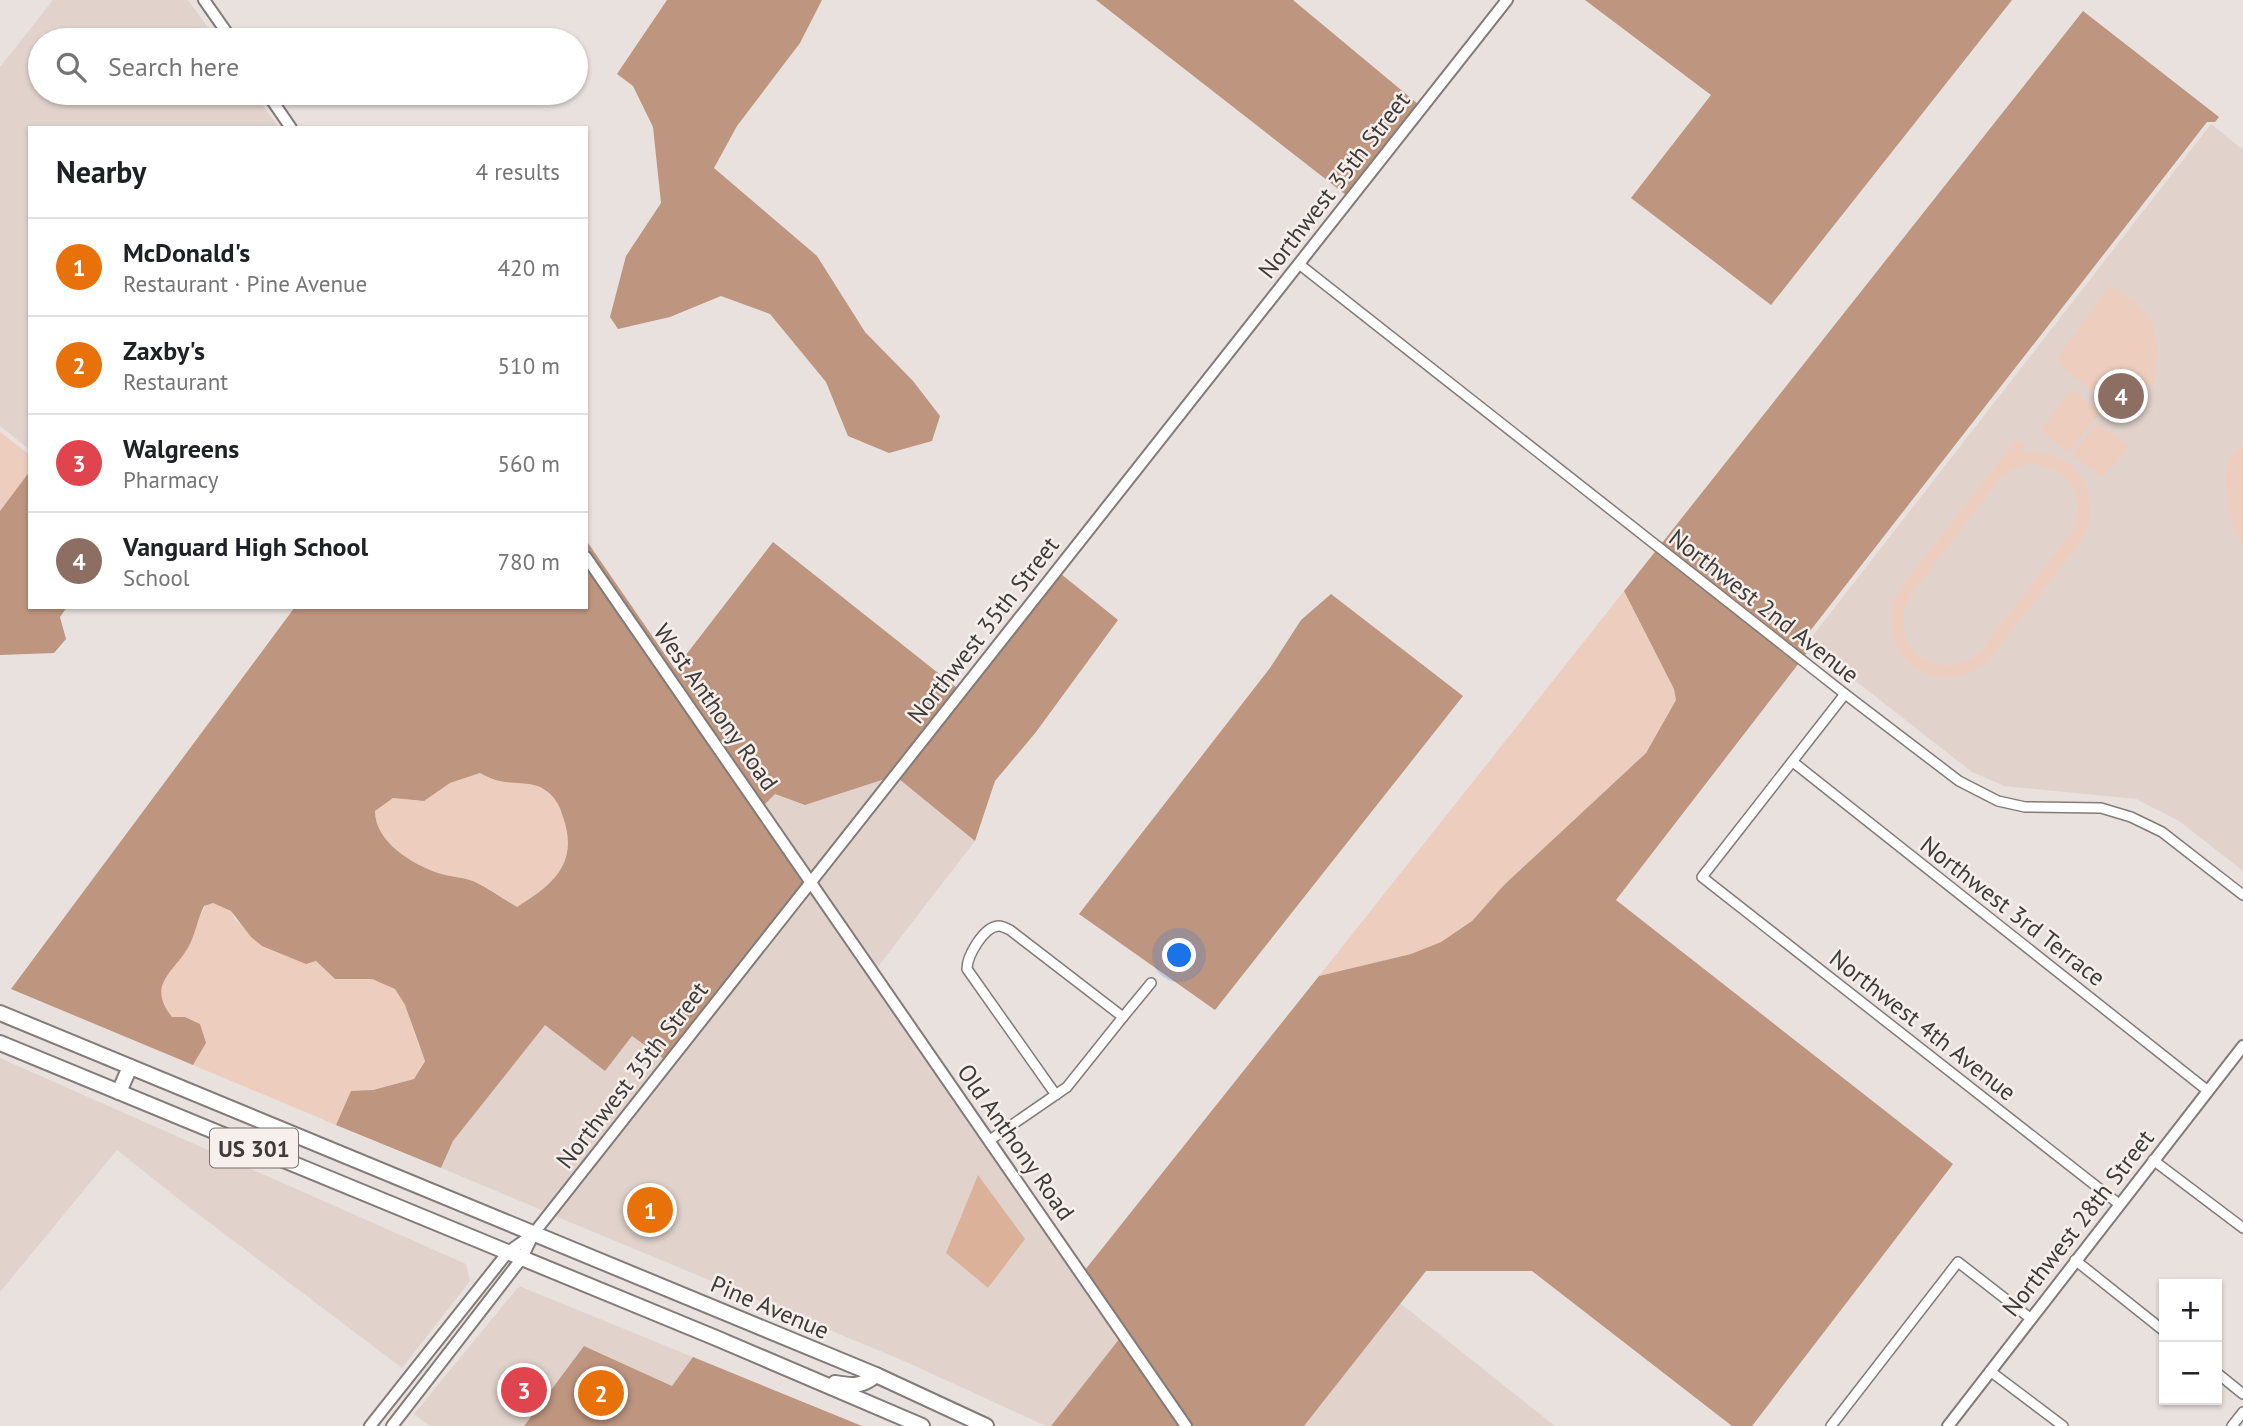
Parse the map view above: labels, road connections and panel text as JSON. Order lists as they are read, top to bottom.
{
  "streets": {
    "highway": ["US 301", "Pine Avenue"],
    "street": [
      "Northwest 35th Street",
      "Northwest 2nd Avenue",
      "West Anthony Road",
      "Northwest 3rd Terrace",
      "Northwest 4th Avenue",
      "Old Anthony Road",
      "Northwest 28th Street"
    ]
  },
  "crossings": [
    ["Northwest 35th Street", "Northwest 2nd Avenue"],
    ["Northwest 35th Street", "West Anthony Road"],
    ["Northwest 35th Street", "Old Anthony Road"],
    ["Northwest 35th Street", "US 301"],
    ["Northwest 35th Street", "Pine Avenue"],
    ["West Anthony Road", "Old Anthony Road"],
    ["Northwest 3rd Terrace", "Northwest 4th Avenue"],
    ["Northwest 3rd Terrace", "Northwest 28th Street"],
    ["Northwest 4th Avenue", "Northwest 28th Street"],
    ["US 301", "Pine Avenue"]
  ],
  "page": {
    "search": "Search here",
    "heading": ["Nearby", "4 results"],
    "list": [
      {
        "mark": "1",
        "name": "McDonald's",
        "note": "Restaurant · Pine Avenue",
        "value": "420 m"
      },
      {
        "mark": "2",
        "name": "Zaxby's",
        "note": "Restaurant",
        "value": "510 m"
      },
      {
        "mark": "3",
        "name": "Walgreens",
        "note": "Pharmacy",
        "value": "560 m"
      },
      {
        "mark": "4",
        "name": "Vanguard High School",
        "note": "School",
        "value": "780 m"
      }
    ],
    "pins": [
      "4",
      "1",
      "3",
      "2"
    ],
    "map_buttons": ["+", "−"]
  }
}
